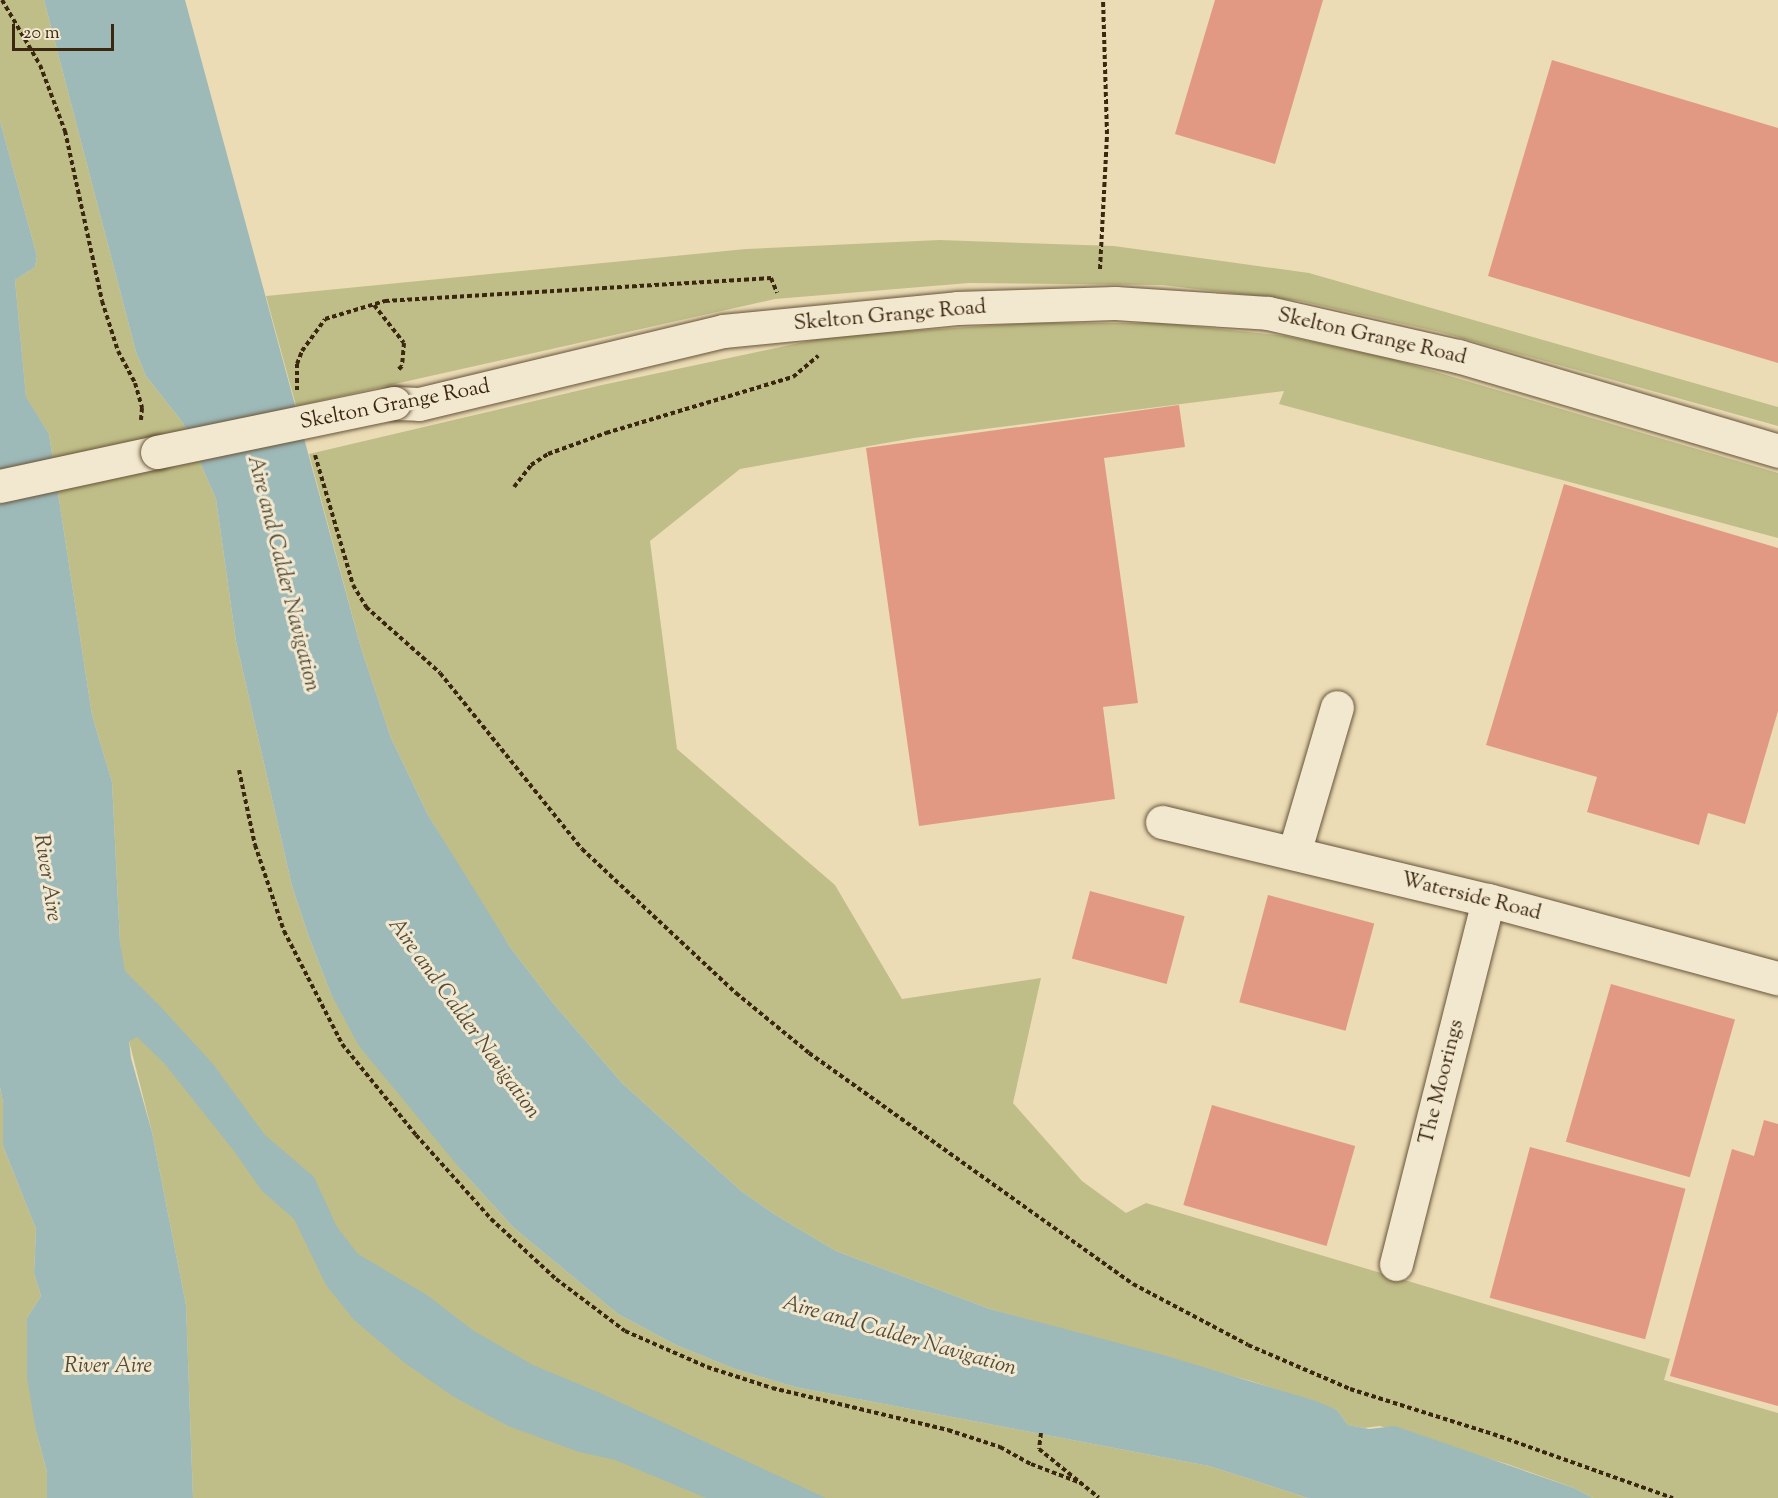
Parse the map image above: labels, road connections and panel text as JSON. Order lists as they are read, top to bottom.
{
  "streets": {
    "lane": ["Skelton Grange Road", "Waterside Road", "The Moorings"]
  },
  "crossings": [
    ["Waterside Road", "The Moorings"]
  ],
  "water": ["Aire and Calder Navigation", "River Aire"],
  "scale_bar": "20 m"
}
